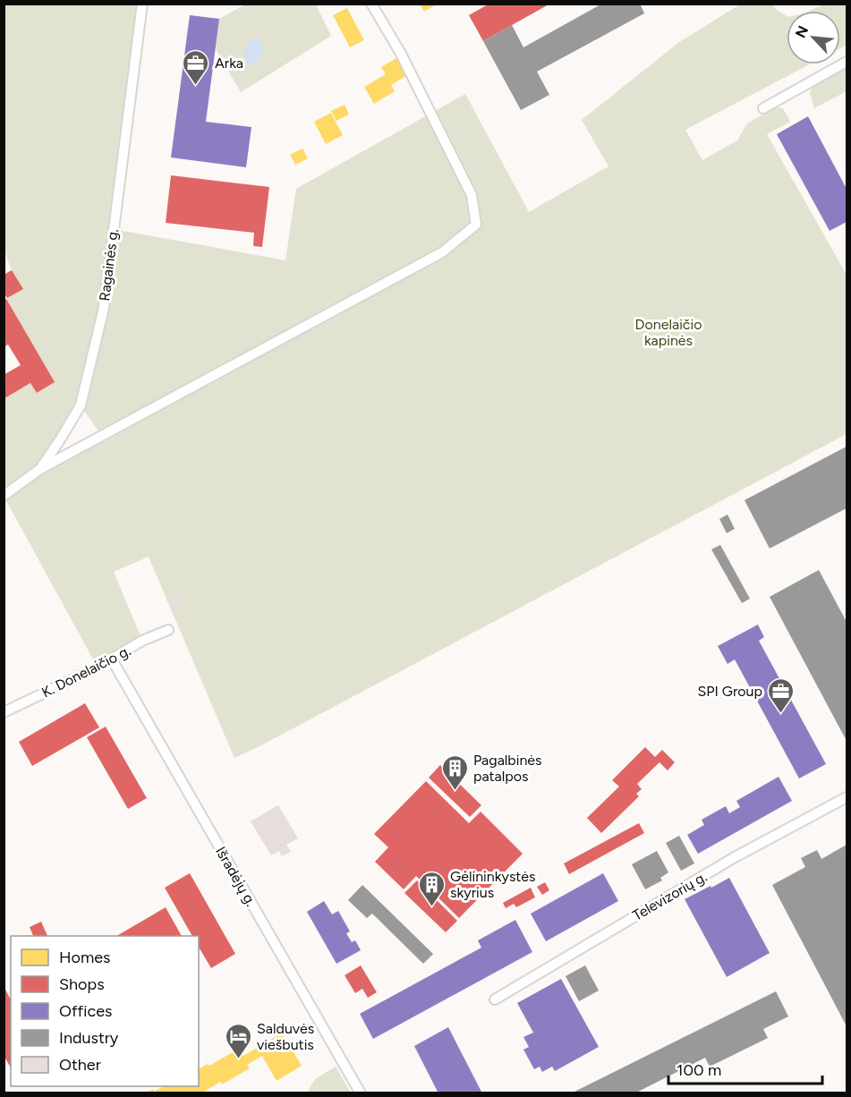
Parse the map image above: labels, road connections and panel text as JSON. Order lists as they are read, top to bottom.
{
  "streets": {
    "street": [
      "Ragainės g.",
      "K. Donelaičio g.",
      "Išradėjų g.",
      "Televizorių g."
    ]
  },
  "crossings": [
    ["K. Donelaičio g.", "Išradėjų g."]
  ],
  "parks": ["Donelaičio kapinės"],
  "places": {
    "office": ["Arka", "SPI Group"],
    "building": ["Pagalbinės patalpos", "Gėlininkystės skyrius"],
    "hotel": ["Salduvės viešbutis"]
  },
  "legend": [
    "Homes",
    "Shops",
    "Offices",
    "Industry",
    "Other"
  ],
  "scale_bar": "100 m",
  "north": "top left"
}
